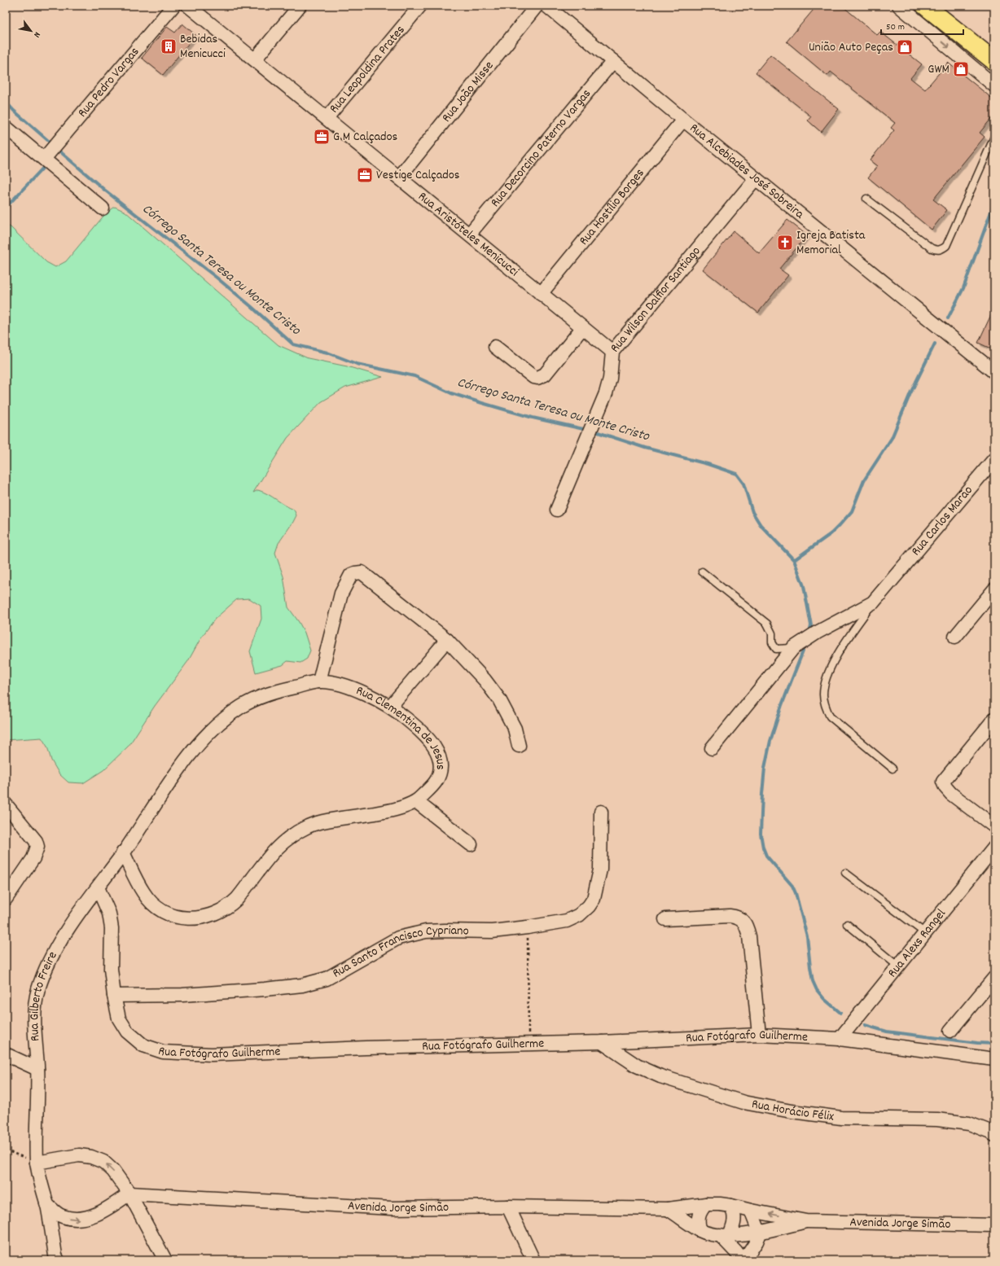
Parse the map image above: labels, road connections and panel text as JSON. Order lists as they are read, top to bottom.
{
  "streets": {
    "street": [
      "Rua Leopoldina Prates",
      "Rua Pedro Vargas",
      "Rua João Misse",
      "Rua Decorcino Paterno Vargas",
      "Rua Alcebiades José Sobreira",
      "Rua Hostílio Borges",
      "Rua Aristóteles Menicucci",
      "Rua Wilson Dalfior Santiago",
      "Rua Carlos Marão",
      "Rua Clementina de Jesus",
      "Rua Alexs Rangel",
      "Rua Santo Francisco Cypriano",
      "Rua Gilberto Freire",
      "Rua Fotógrafo Guilherme",
      "Rua Horácio Félix",
      "Avenida Jorge Simão"
    ]
  },
  "crossings": [
    ["Rua Leopoldina Prates", "Rua Aristóteles Menicucci"],
    ["Rua João Misse", "Rua Aristóteles Menicucci"],
    ["Rua Decorcino Paterno Vargas", "Rua Alcebiades José Sobreira"],
    ["Rua Decorcino Paterno Vargas", "Rua Aristóteles Menicucci"],
    ["Rua Alcebiades José Sobreira", "Rua Hostílio Borges"],
    ["Rua Alcebiades José Sobreira", "Rua Wilson Dalfior Santiago"],
    ["Rua Hostílio Borges", "Rua Aristóteles Menicucci"],
    ["Rua Aristóteles Menicucci", "Rua Wilson Dalfior Santiago"],
    ["Rua Clementina de Jesus", "Rua Gilberto Freire"],
    ["Rua Alexs Rangel", "Rua Fotógrafo Guilherme"],
    ["Rua Santo Francisco Cypriano", "Rua Fotógrafo Guilherme"],
    ["Rua Gilberto Freire", "Rua Fotógrafo Guilherme"],
    ["Rua Gilberto Freire", "Avenida Jorge Simão"],
    ["Rua Fotógrafo Guilherme", "Rua Horácio Félix"]
  ],
  "water": ["Córrego Santa Teresa ou Monte Cristo"],
  "places": {
    "building": ["Bebidas Menicucci"],
    "shop": ["União Auto Peças", "GWM"],
    "office": ["G M Calçados", "Vestige Calçados"],
    "church": ["Igreja Batista Memorial"]
  },
  "scale_bar": "50 m",
  "north": "bottom right"
}
